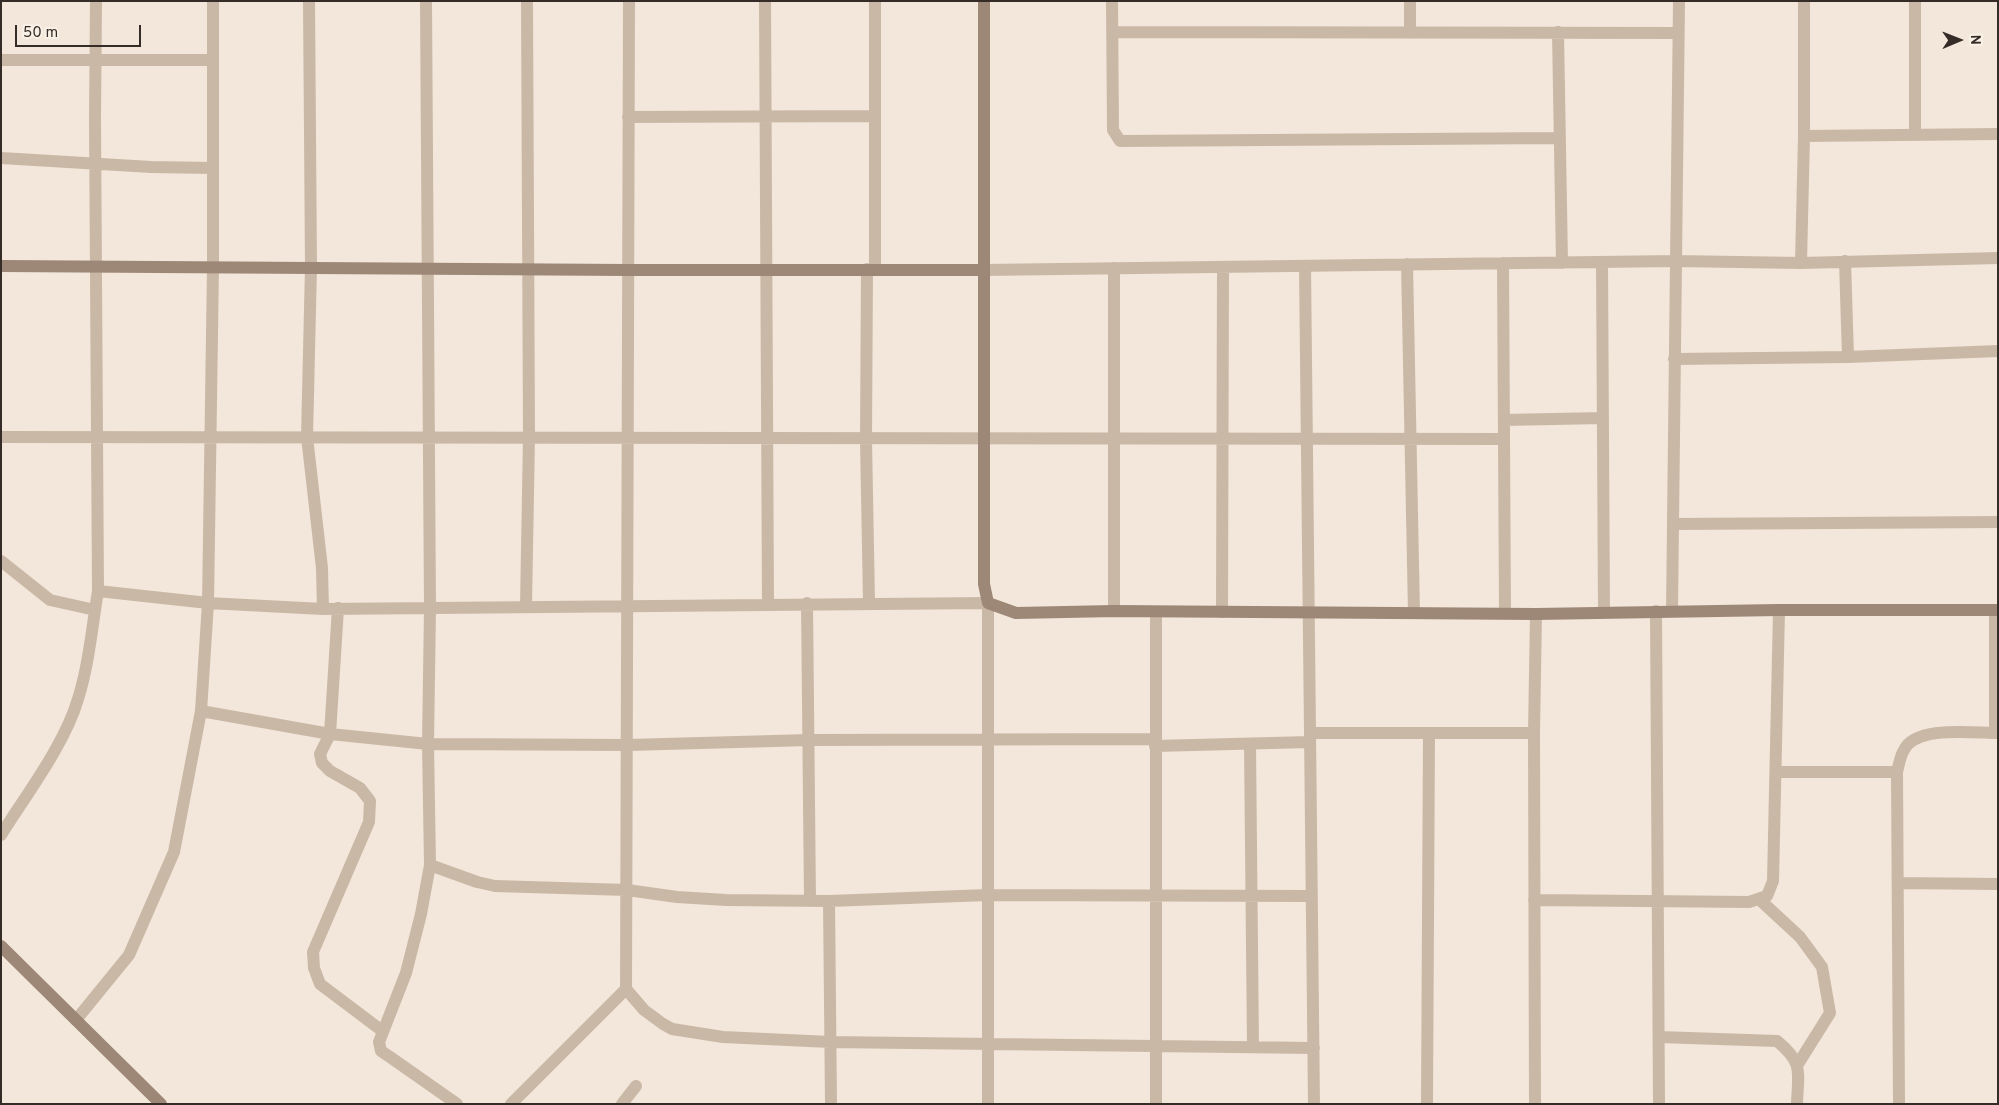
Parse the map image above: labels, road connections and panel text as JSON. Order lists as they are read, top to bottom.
{
  "scale_bar": "50 m",
  "north": "right"
}
